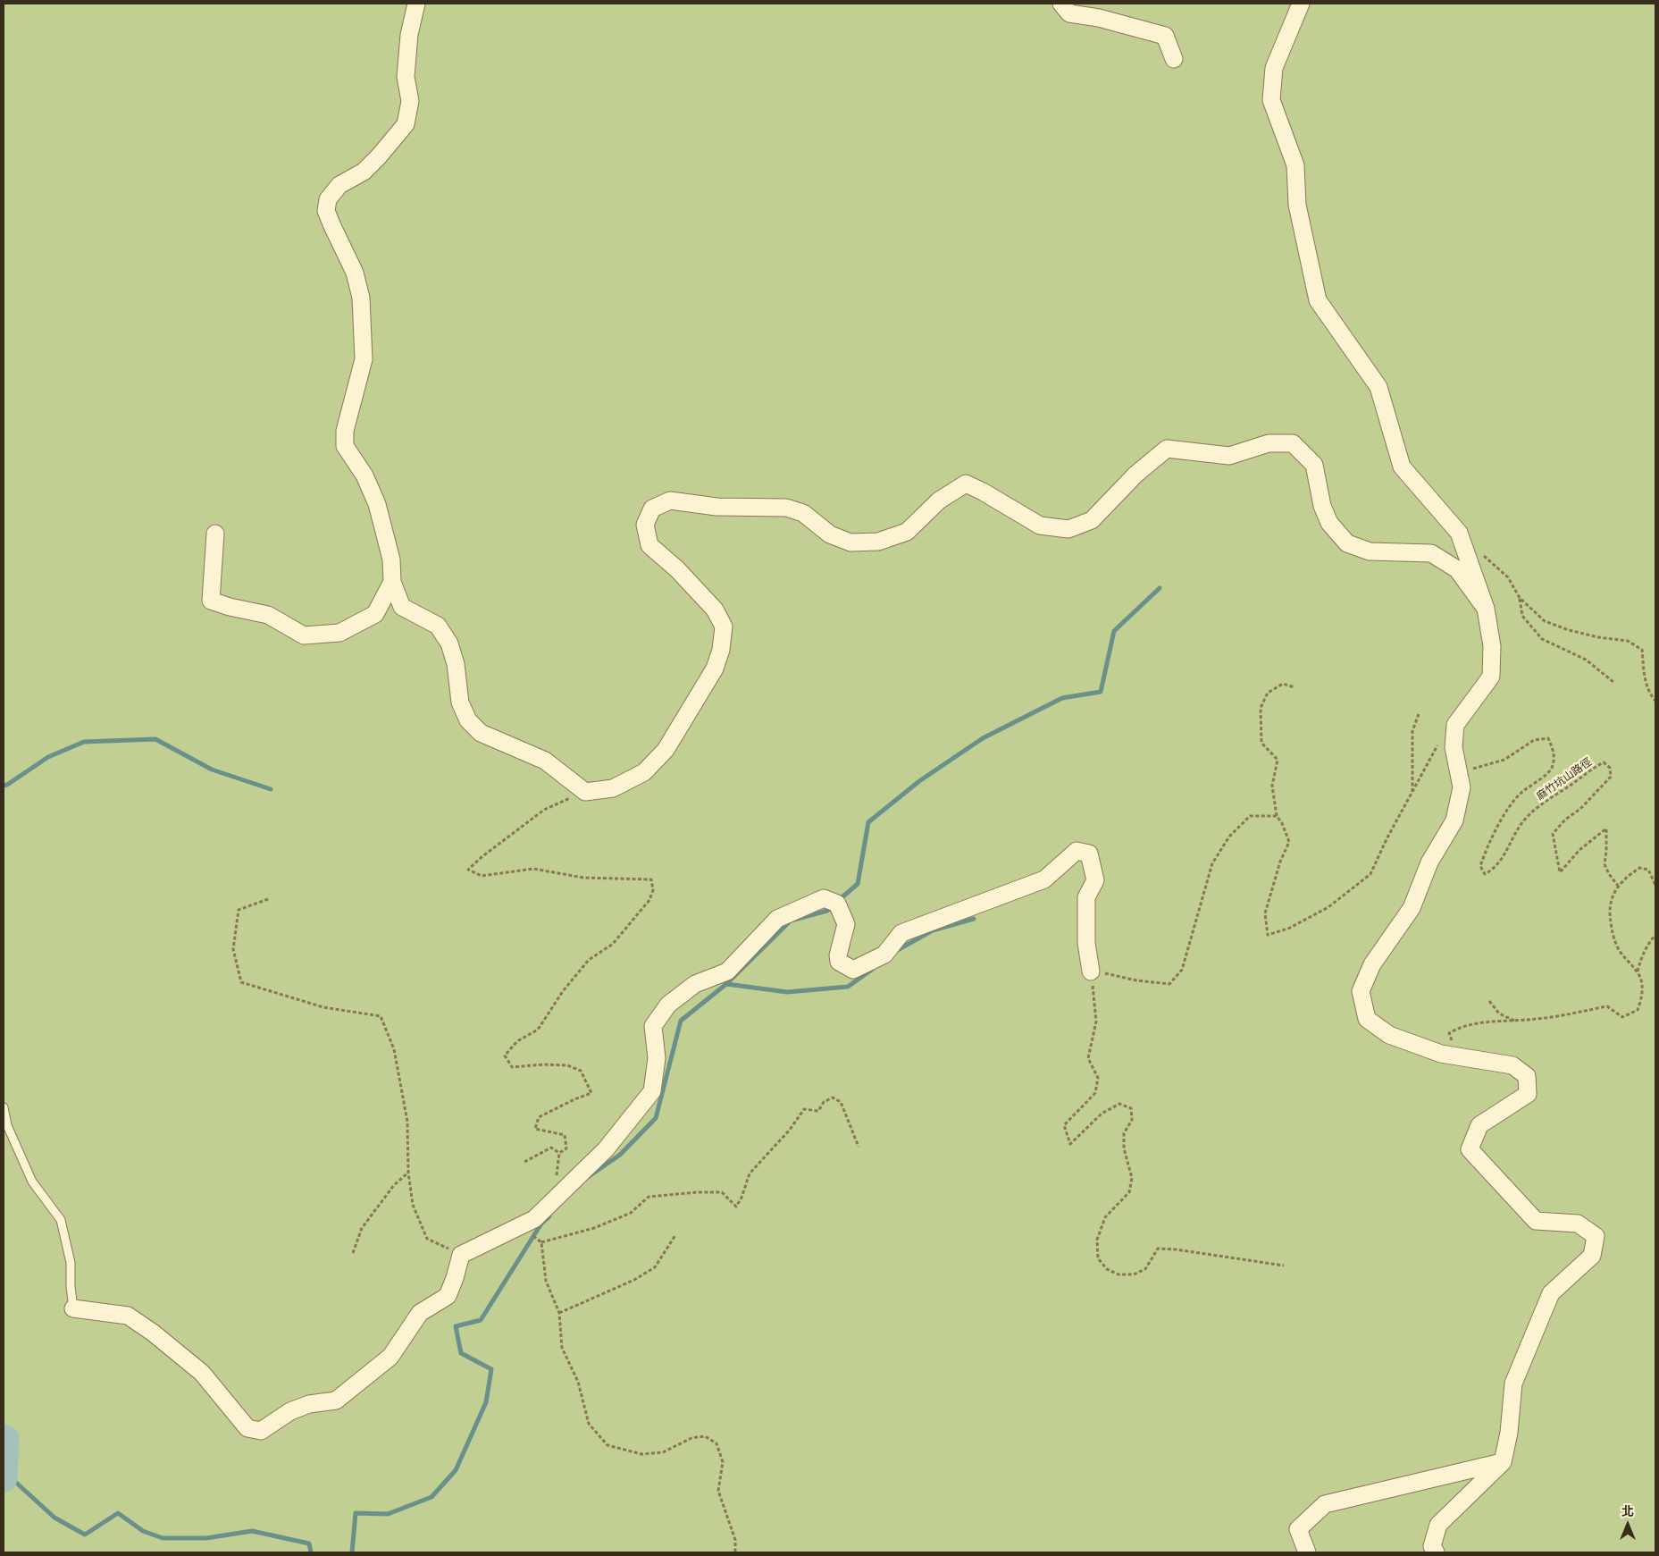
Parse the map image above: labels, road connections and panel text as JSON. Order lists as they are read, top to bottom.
{
  "streets": {
    "path": ["麻竹坑山路徑"]
  },
  "north": "top"
}
